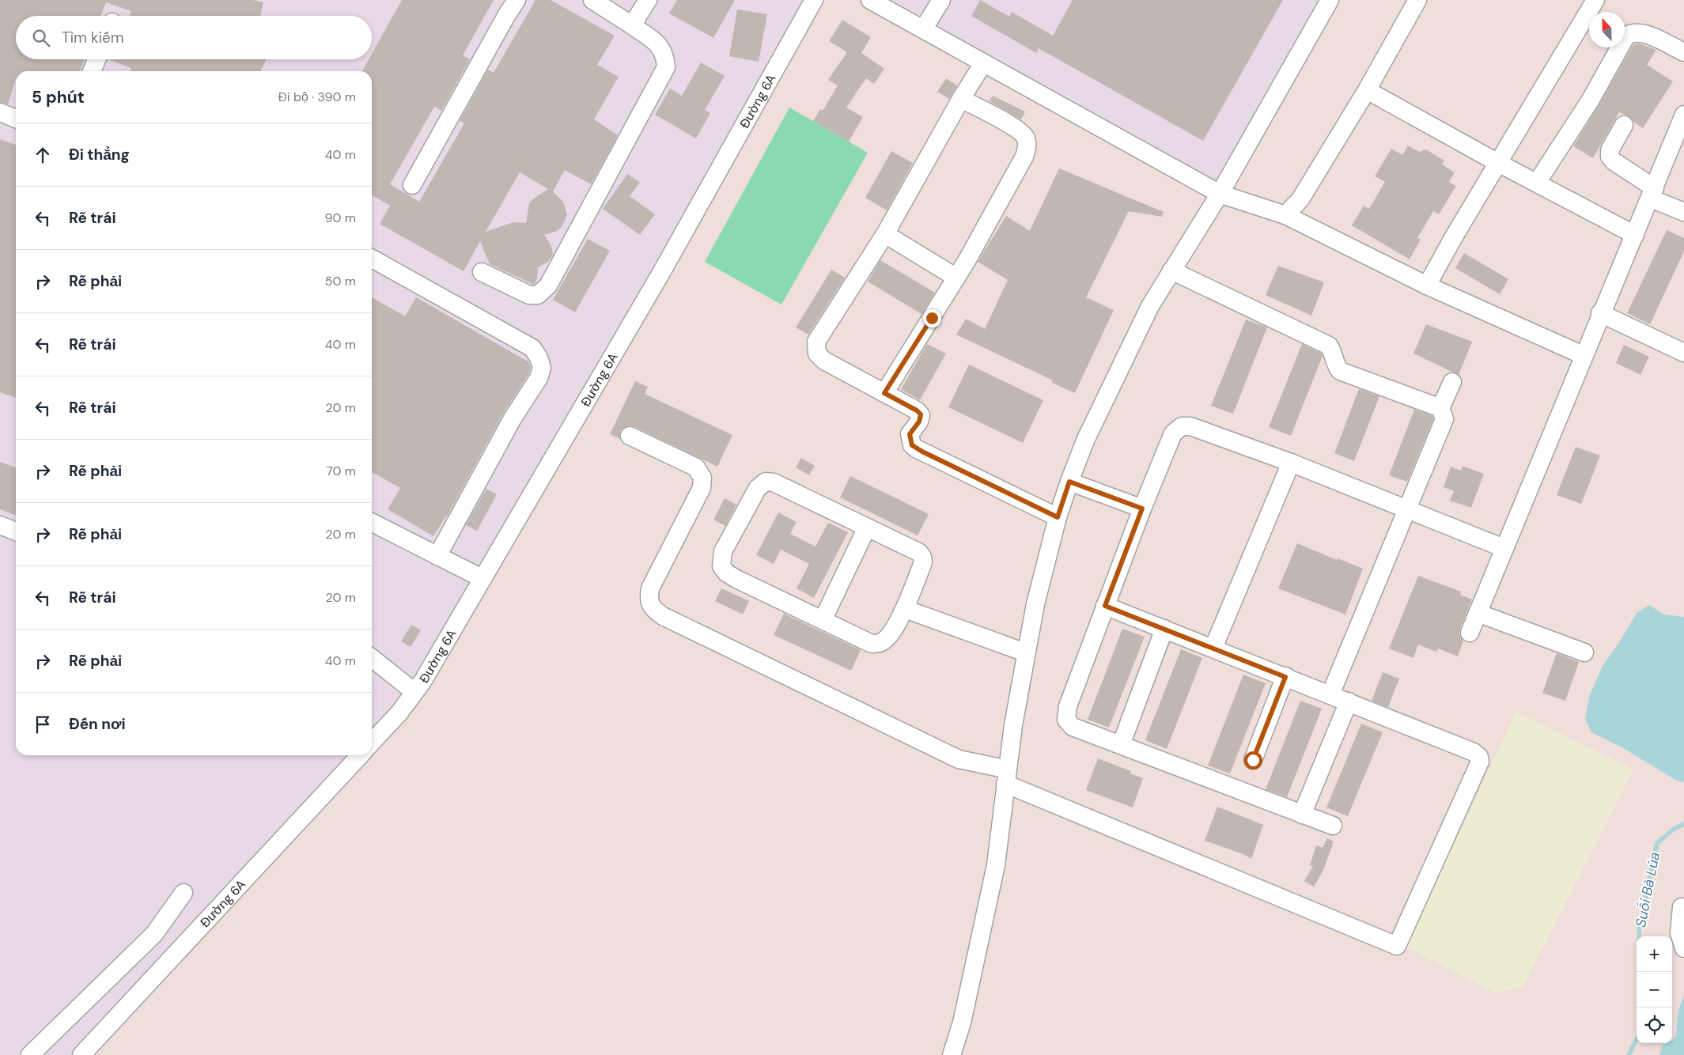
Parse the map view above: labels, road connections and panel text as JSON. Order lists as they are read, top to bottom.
{
  "streets": {
    "street": ["Đường 6A"]
  },
  "water": ["Suối Bà Lúa"],
  "north": "top",
  "page": {
    "search": "Tìm kiếm",
    "heading": ["5 phút", "Đi bộ · 390 m"],
    "list": [
      ["Đi thẳng", "40 m"],
      ["Rẽ trái", "90 m"],
      ["Rẽ phải", "50 m"],
      ["Rẽ trái", "40 m"],
      ["Rẽ trái", "20 m"],
      ["Rẽ phải", "70 m"],
      ["Rẽ phải", "20 m"],
      ["Rẽ trái", "20 m"],
      ["Rẽ phải", "40 m"],
      "Đến nơi"
    ],
    "map_buttons": ["+", "−"]
  }
}
